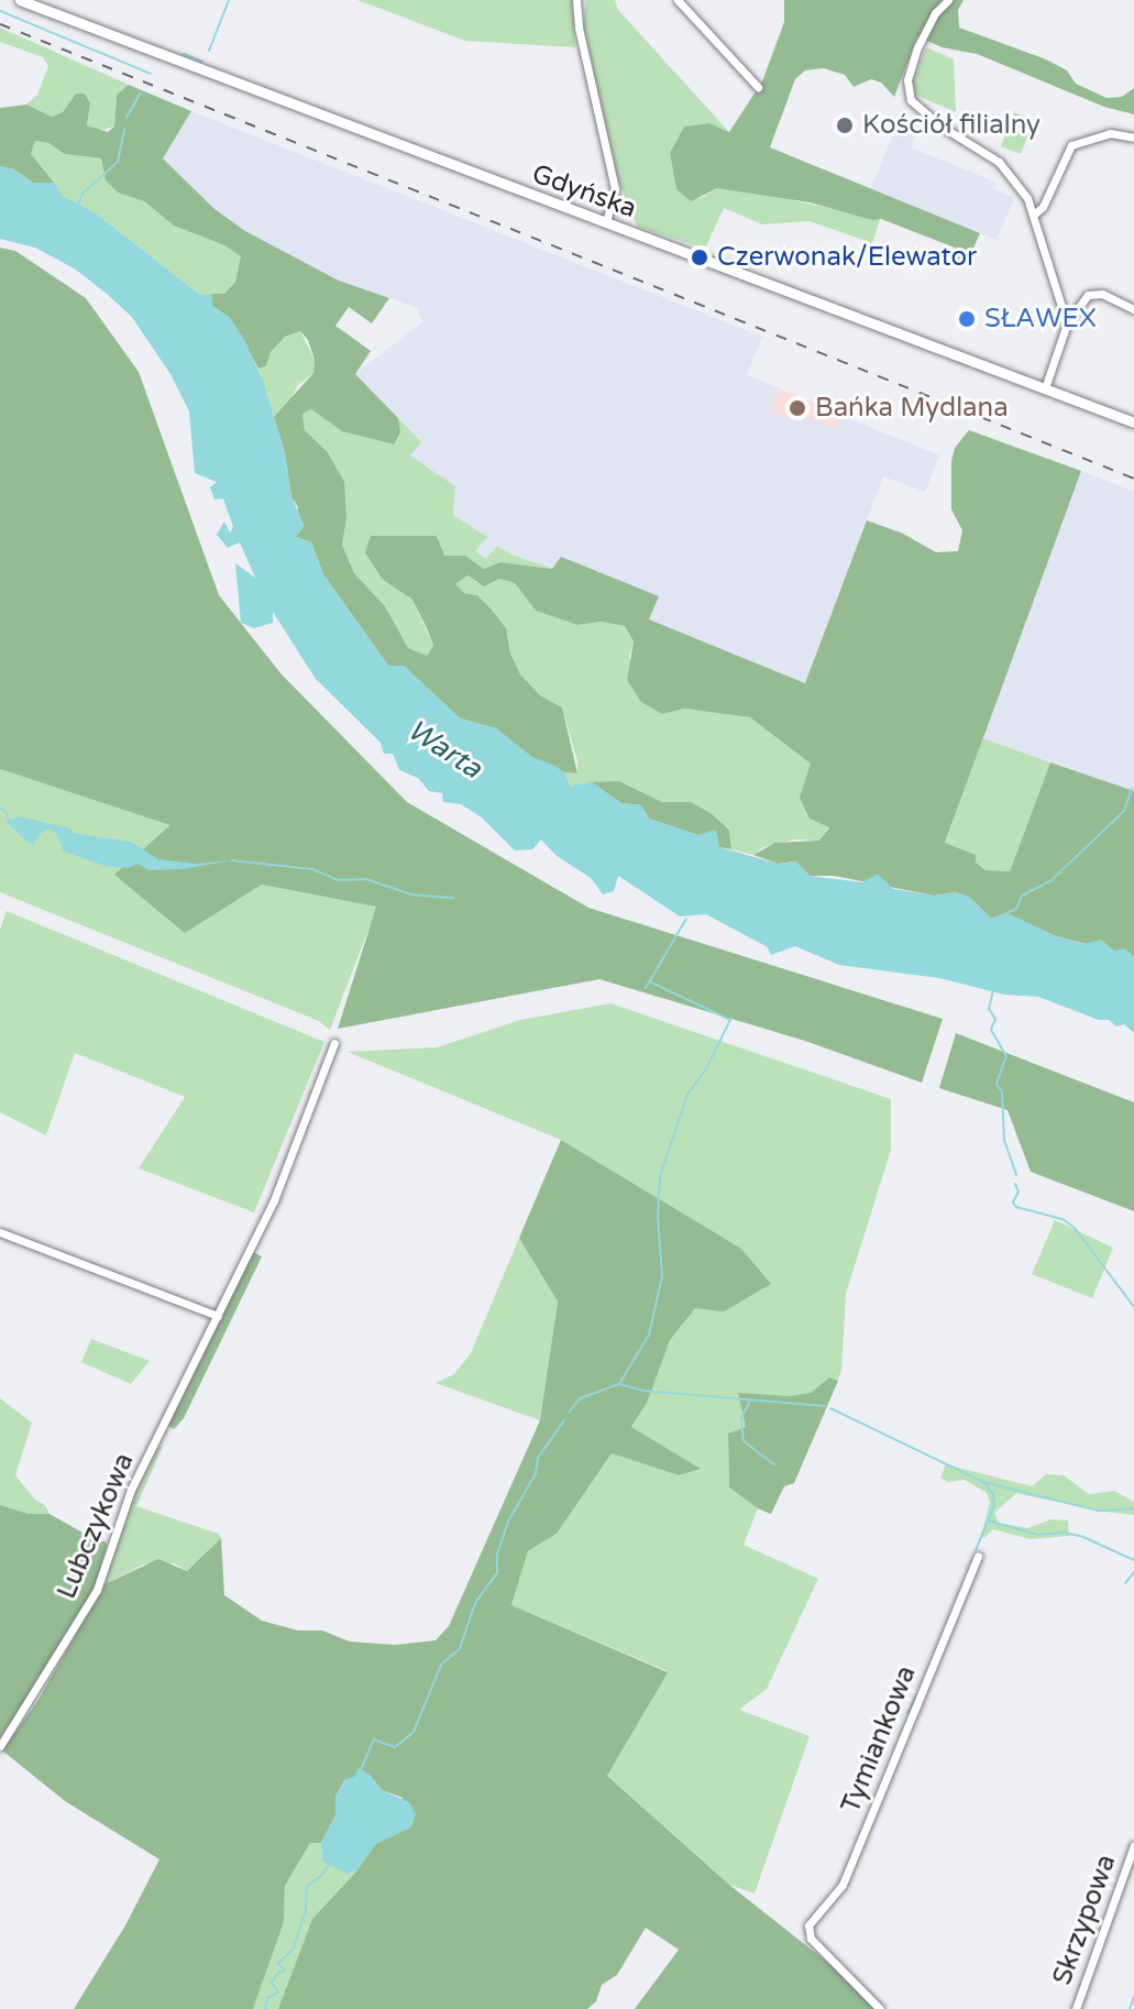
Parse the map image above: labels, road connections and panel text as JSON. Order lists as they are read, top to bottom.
{
  "streets": {
    "main road": ["Gdyńska"],
    "street": ["Lubczykowa", "Tymiankowa", "Skrzypowa"]
  },
  "water": ["Warta"],
  "places": [
    "Kościół filialny",
    "Czerwonak/Elewator",
    "SŁAWEX",
    "Bańka Mydlana"
  ]
}
